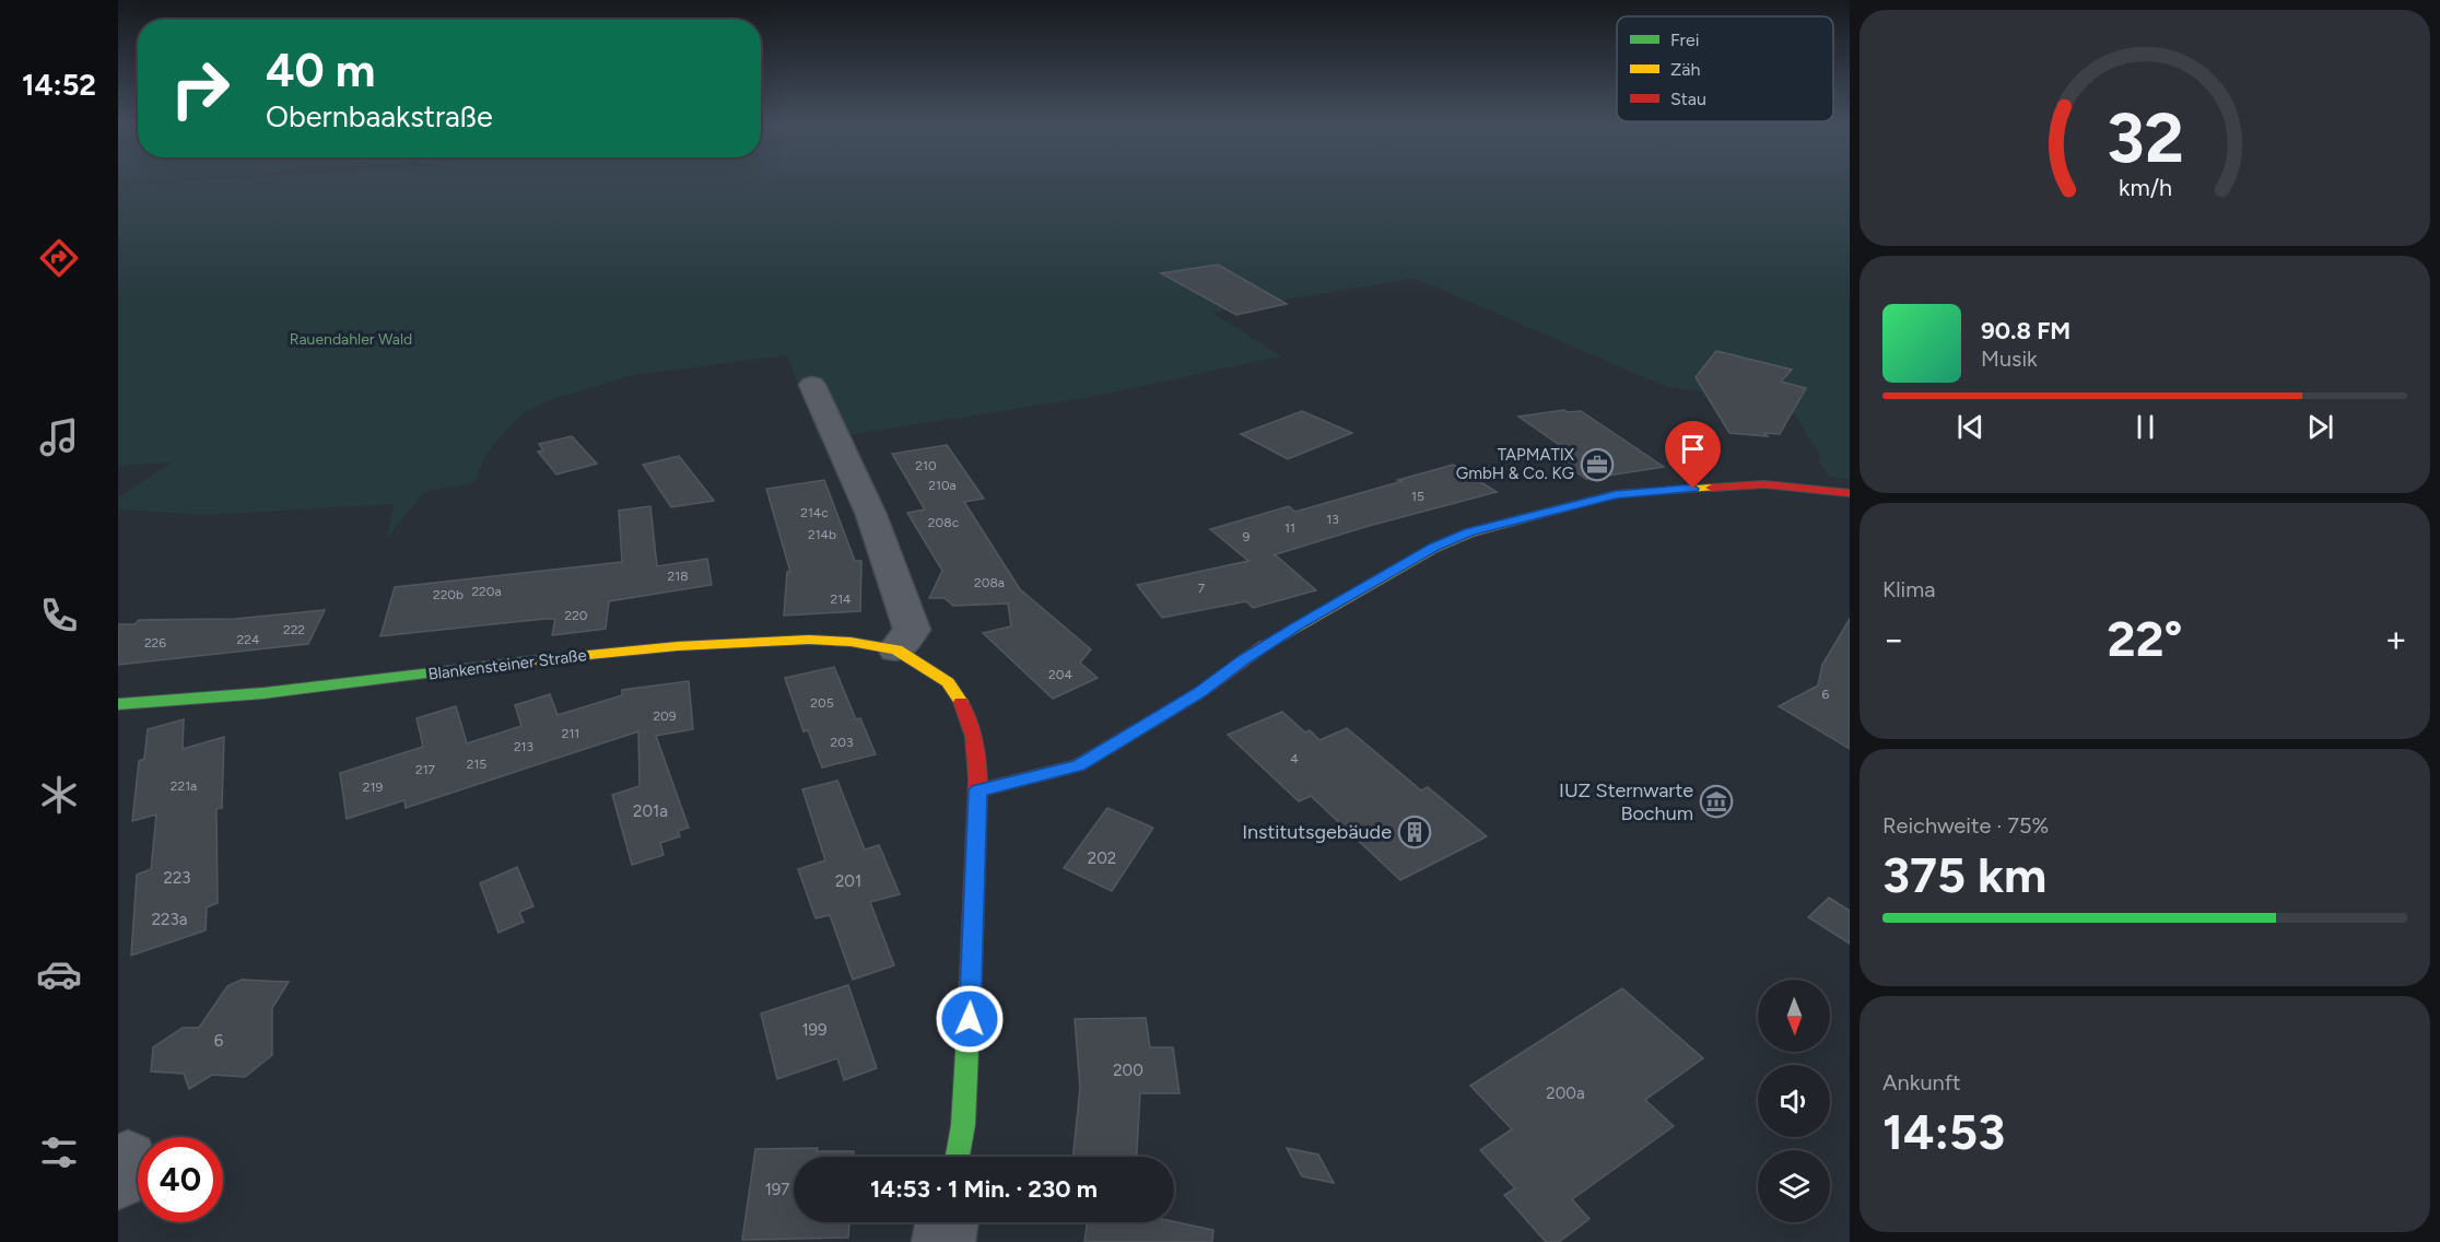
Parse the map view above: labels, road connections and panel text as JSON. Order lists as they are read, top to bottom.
{
  "streets": {
    "street": ["Blankensteiner Straße"]
  },
  "parks": ["Rauendahler Wald"],
  "places": {
    "office": ["TAPMATIX GmbH & Co. KG"],
    "museum": ["IUZ Sternwarte Bochum"],
    "building": ["Institutsgebäude"]
  },
  "house_numbers": [
    "210",
    "210a",
    "15",
    "214c",
    "13",
    "208c",
    "11",
    "214b",
    "9",
    "218",
    "208a",
    "7",
    "220a",
    "220b",
    "214",
    "220",
    "222",
    "224",
    "226",
    "204",
    "6",
    "205",
    "209",
    "211",
    "203",
    "213",
    "4",
    "215",
    "217",
    "221a",
    "219",
    "201a",
    "202",
    "223",
    "201",
    "223a",
    "199",
    "6",
    "200",
    "200a",
    "197"
  ],
  "legend": ["Frei", "Zäh", "Stau"],
  "north": "bottom",
  "page": {
    "tabs": "14:52",
    "turn": ["40 m", "Obernbaakstraße"],
    "song": ["90.8 FM", "Musik"],
    "tile": [
      "Klima",
      ["Reichweite · 75%", "375 km"],
      ["Ankunft", "14:53"]
    ],
    "heat": ["−", "22°", "+"],
    "limit": "40",
    "trip": "14:53 · 1 Min. · 230 m",
    "gauge": ["32", "km/h"]
  }
}
